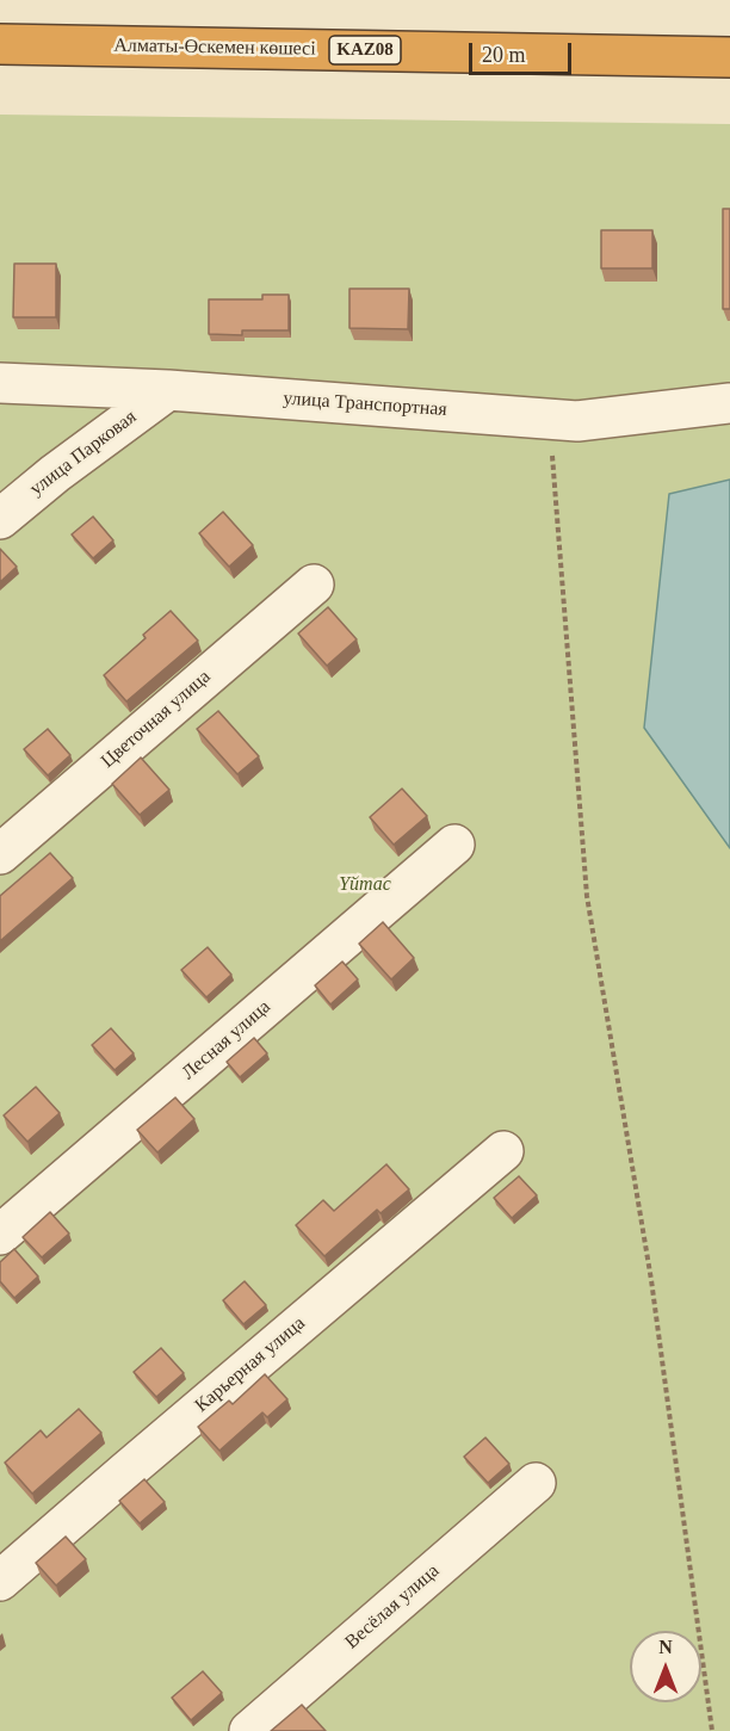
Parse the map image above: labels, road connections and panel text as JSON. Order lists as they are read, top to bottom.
{
  "streets": {
    "highway": ["Алматы-Өскемен көшесі", "KAZ08"],
    "street": [
      "улица Транспортная",
      "улица Парковая",
      "Цветочная улица",
      "Лесная улица",
      "Карьерная улица",
      "Весёлая улица"
    ]
  },
  "crossings": [
    ["улица Транспортная", "улица Парковая"]
  ],
  "parks": ["Үйтас"],
  "scale_bar": "20 m",
  "north": "top"
}
